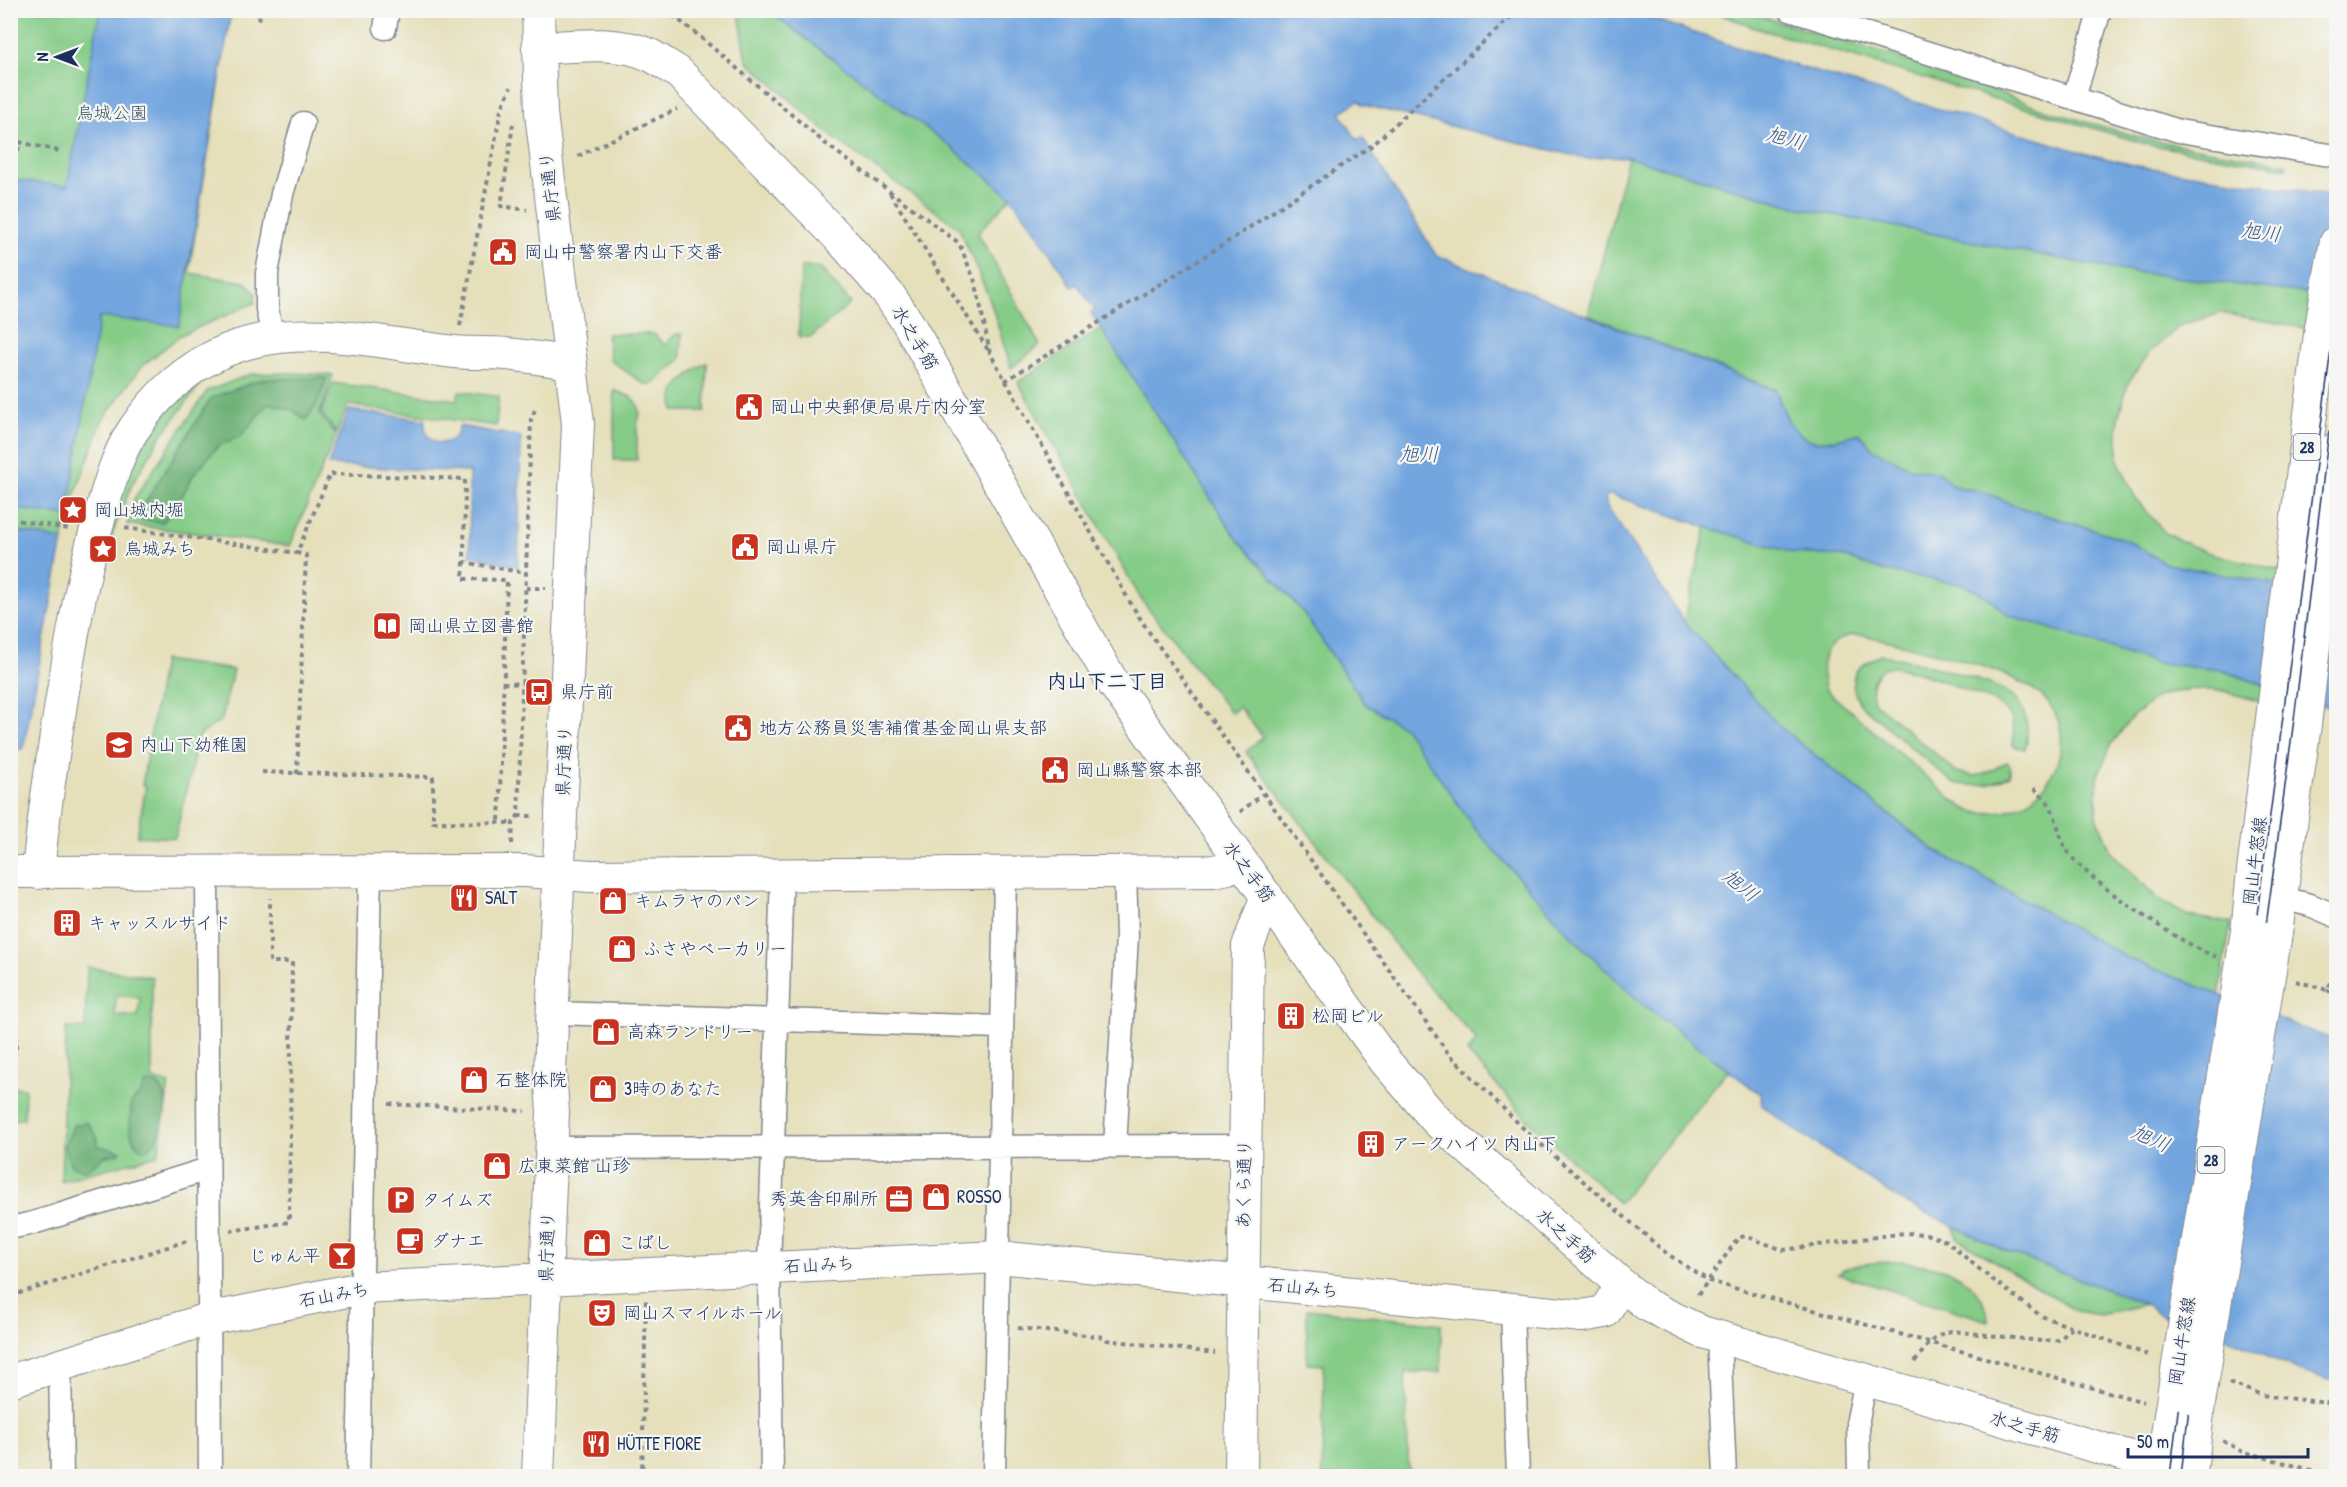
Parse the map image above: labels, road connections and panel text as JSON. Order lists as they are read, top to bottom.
{
  "streets": {
    "main road": ["28", "岡山牛窓線"],
    "street": [
      "県庁通り",
      "水之手筋",
      "あくら通り",
      "石山みち"
    ]
  },
  "crossings": [
    ["県庁通り", "水之手筋"],
    ["県庁通り", "石山みち"],
    ["水之手筋", "岡山牛窓線"],
    ["水之手筋", "あくら通り"],
    ["水之手筋", "石山みち"],
    ["あくら通り", "石山みち"]
  ],
  "districts": ["内山下二丁目"],
  "water": ["旭川"],
  "parks": ["烏城公園"],
  "places": {
    "public building": [
      "岡山中警察署内山下交番",
      "岡山中央郵便局県庁内分室",
      "岡山県庁",
      "地方公務員災害補償基金岡山県支部",
      "岡山縣警察本部"
    ],
    "place": ["岡山城内堀", "烏城みち"],
    "library": ["岡山県立図書館"],
    "bus stop": ["県庁前"],
    "school or university": ["内山下幼稚園"],
    "restaurant": ["SALT", "HÜTTE FIORE"],
    "shop": [
      "キムラヤのパン",
      "ふさやベーカリー",
      "高森ランドリー",
      "石整体院",
      "3時のあなた",
      "広東菜館 山珍",
      "ROSSO",
      "こばし"
    ],
    "building": ["キャッスルサイド", "松岡ビル", "アークハイツ 内山下"],
    "office": ["秀英舎印刷所"],
    "parking": ["タイムズ"],
    "cafe": ["ダナエ"],
    "bar": ["じゅん平"],
    "theatre": ["岡山スマイルホール"]
  },
  "scale_bar": "50 m",
  "north": "left"
}
